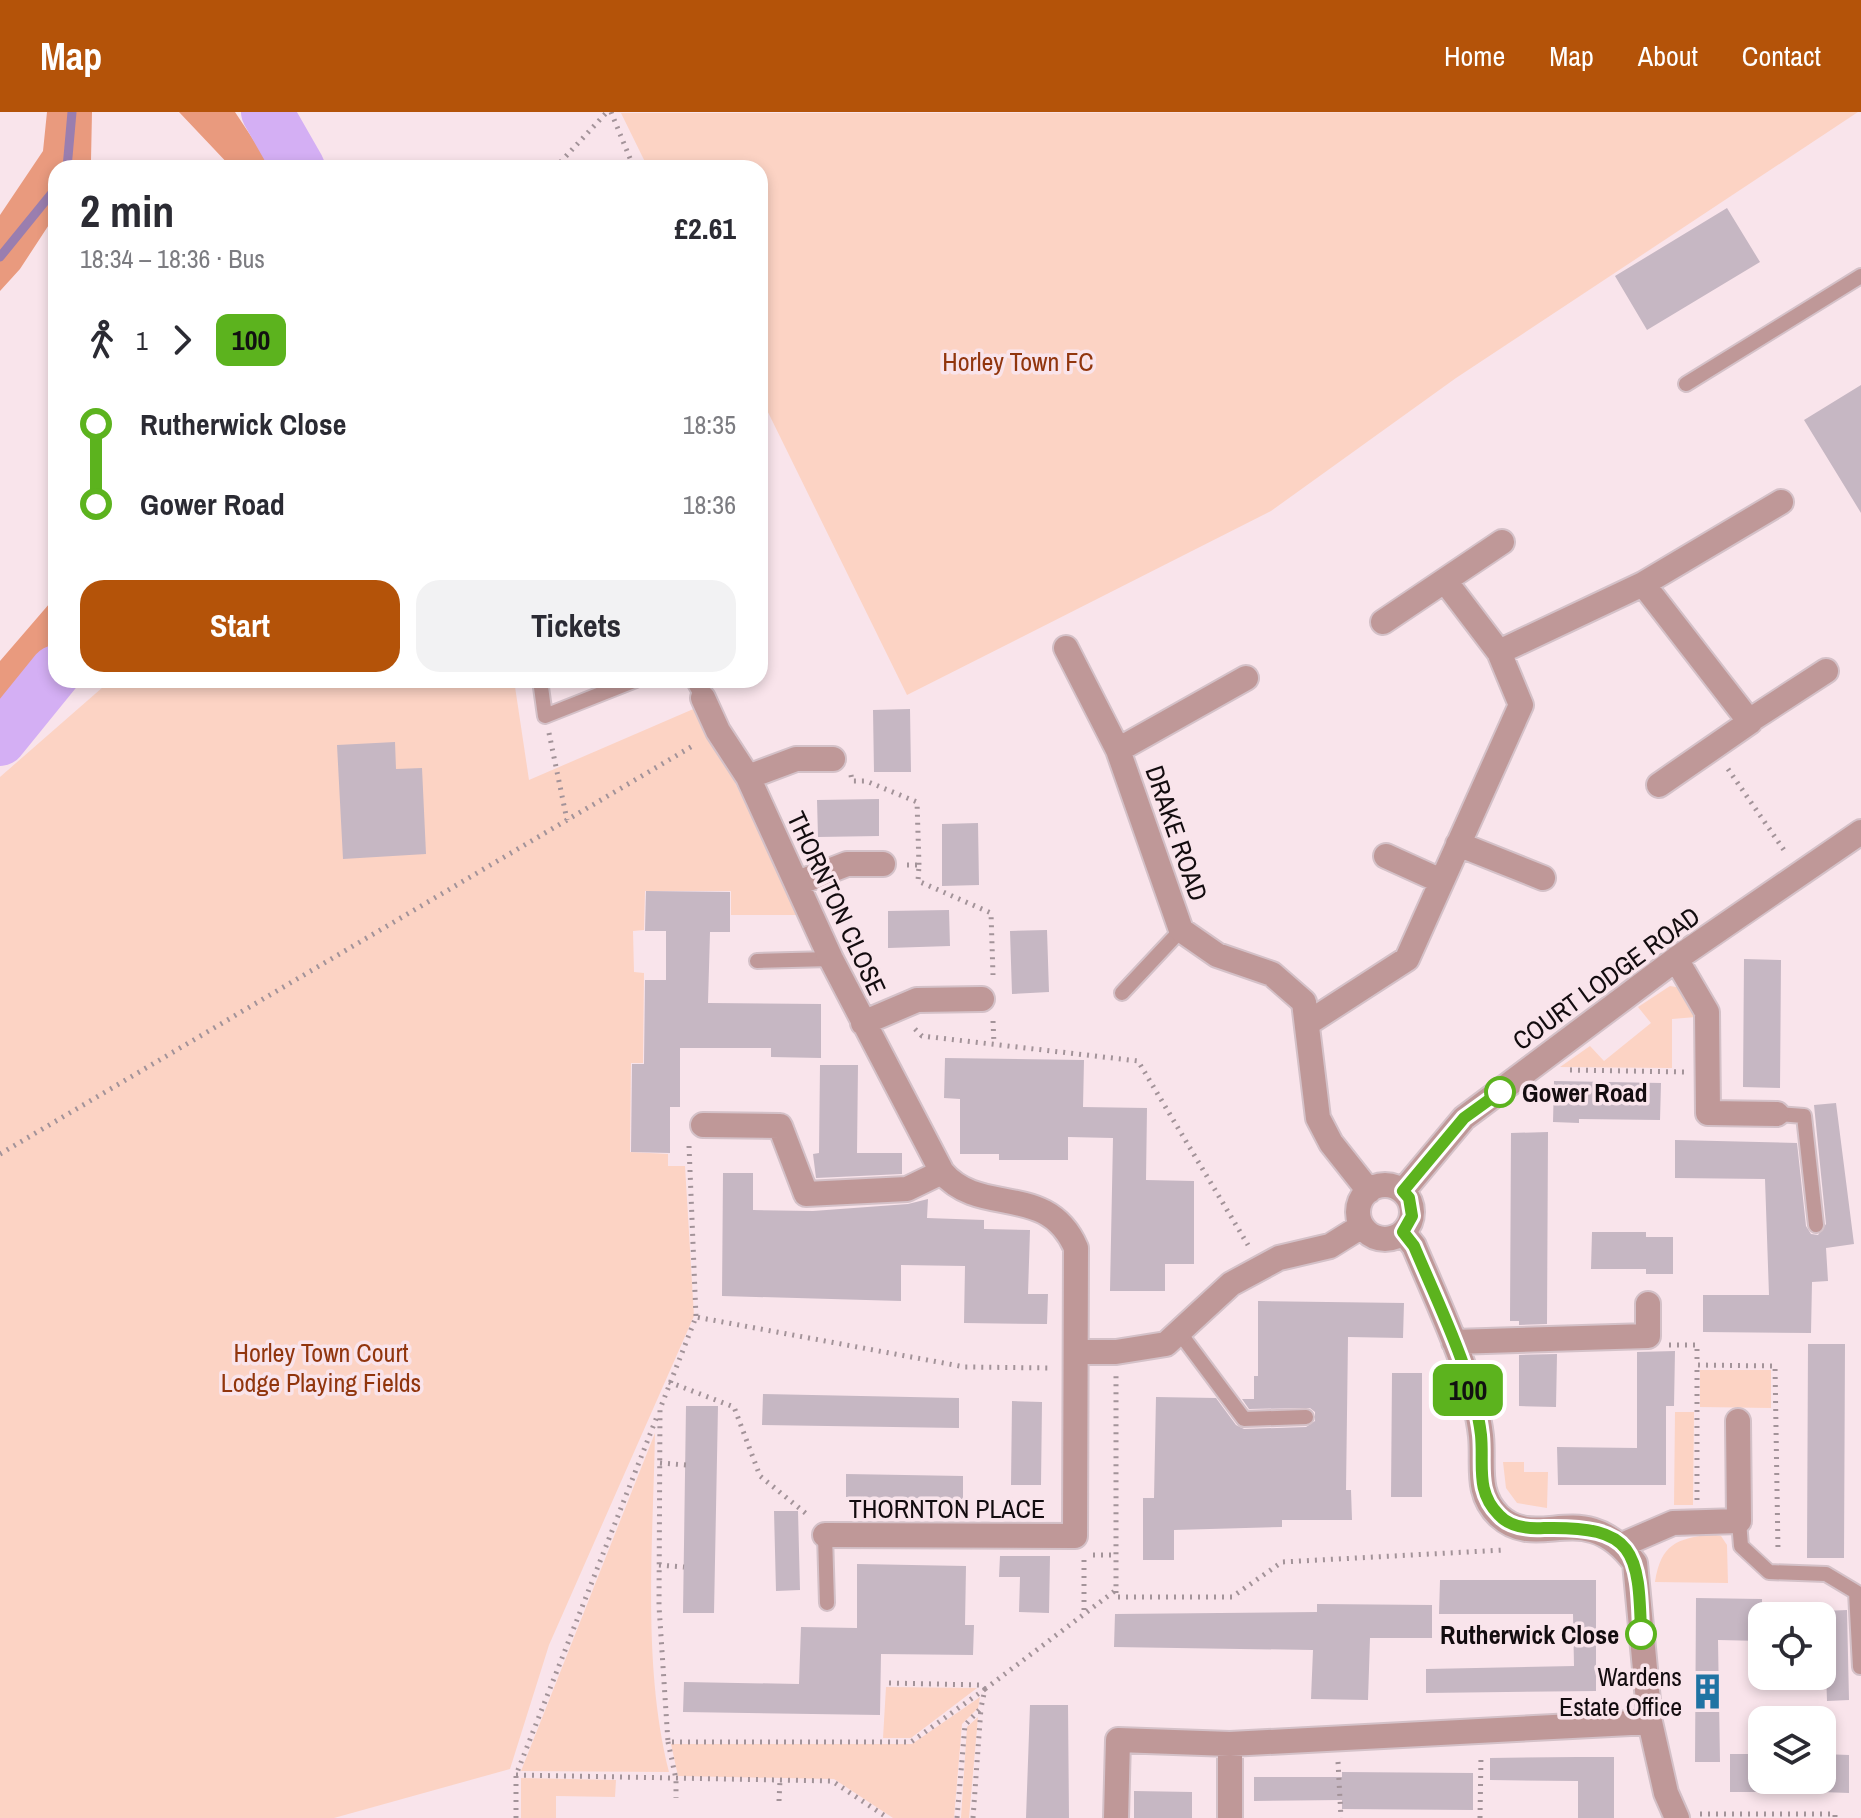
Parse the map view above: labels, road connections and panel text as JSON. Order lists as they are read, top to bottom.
{
  "streets": {
    "street": [
      "DRAKE ROAD",
      "THORNTON CLOSE",
      "COURT LODGE ROAD",
      "THORNTON PLACE"
    ]
  },
  "crossings": [
    ["THORNTON CLOSE", "THORNTON PLACE"]
  ],
  "parks": ["Horley Town FC", "Horley Town Court Lodge Playing Fields"],
  "places": {
    "other": ["Gower Road", "Rutherwick Close"],
    "building": ["Wardens Estate Office"]
  },
  "lines": ["bus line 100"],
  "page": {
    "header": "Map",
    "nav": [
      "Home",
      "Map",
      "About",
      "Contact"
    ],
    "on_map": "100",
    "heading": ["2 min", "18:34 – 18:36 · Bus", "£2.61"],
    "legs": ["1", "100"],
    "list": [
      {
        "name": "Rutherwick Close",
        "value": "18:35"
      },
      {
        "name": "Gower Road",
        "value": "18:36"
      }
    ],
    "buttons": ["Start", "Tickets"]
  }
}
